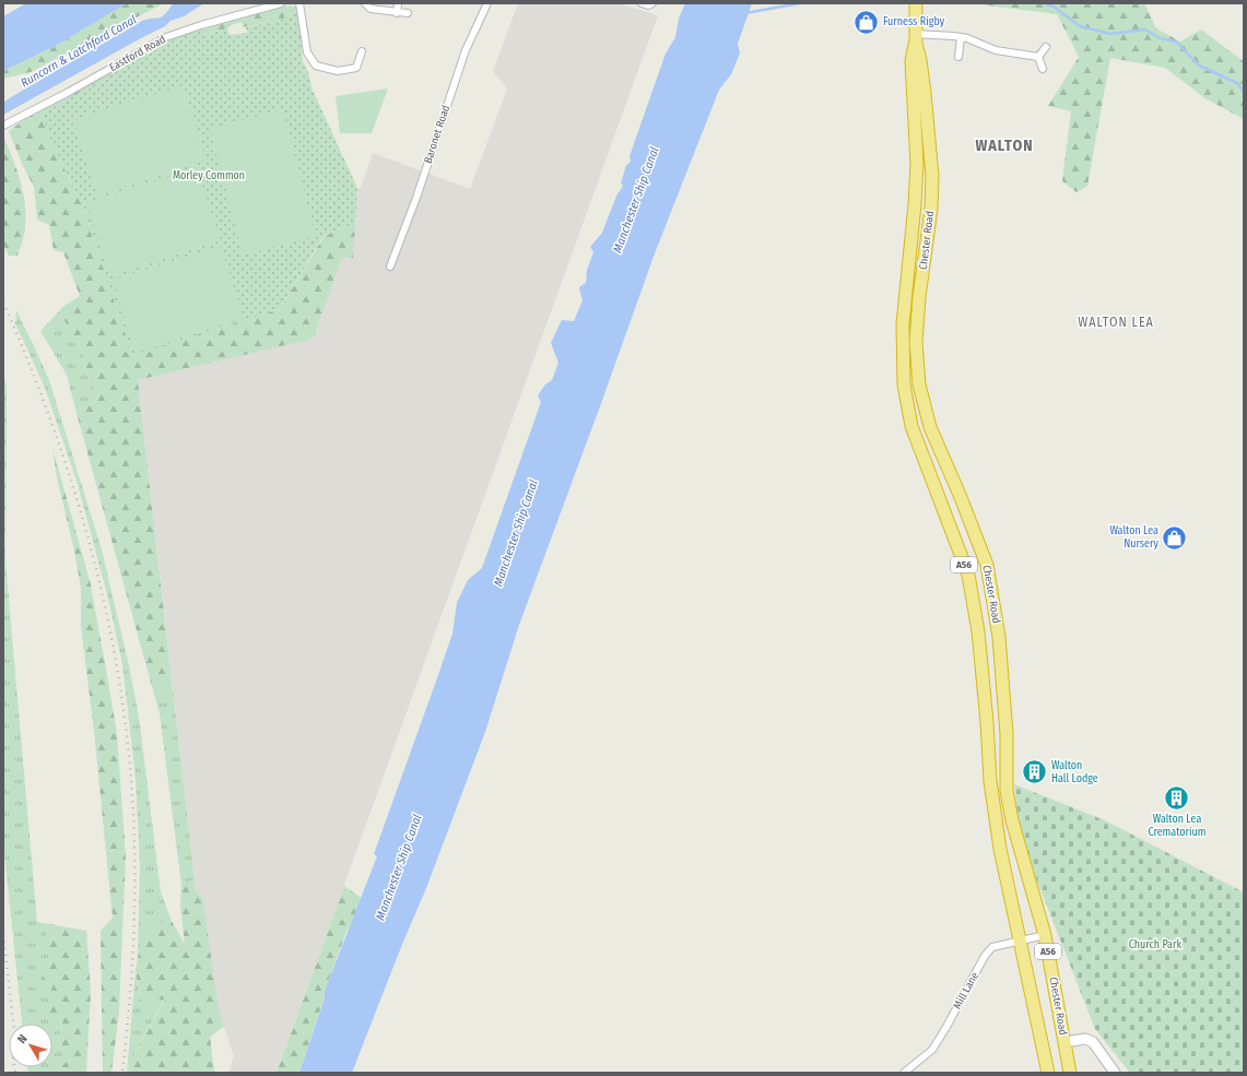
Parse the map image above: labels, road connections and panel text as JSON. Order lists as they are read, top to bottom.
{
  "streets": {
    "highway": ["Chester Road", "A56"],
    "street": ["Eastford Road", "Baronet Road", "Mill Lane"]
  },
  "crossings": [
    ["Chester Road", "Mill Lane"]
  ],
  "districts": ["WALTON", "WALTON LEA"],
  "water": ["Runcorn & Latchford Canal", "Manchester Ship Canal"],
  "parks": ["Morley Common", "Church Park"],
  "places": {
    "shop": ["Furness Rigby", "Walton Lea Nursery"],
    "building": ["Walton Hall Lodge", "Walton Lea Crematorium"]
  },
  "north": "top left"
}
